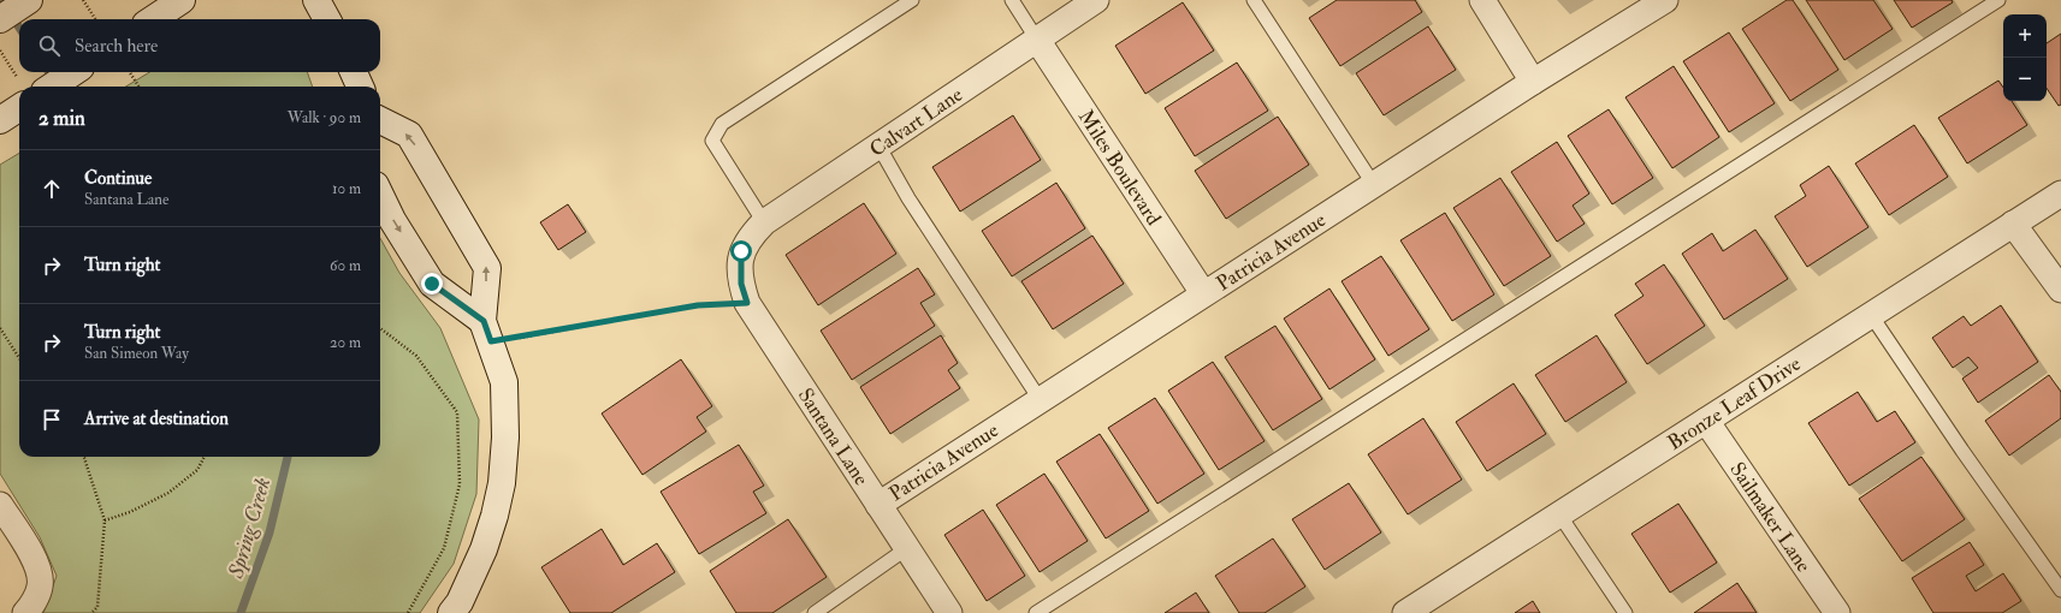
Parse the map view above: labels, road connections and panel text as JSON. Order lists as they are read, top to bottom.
{
  "streets": {
    "street": [
      "Calvart Lane",
      "Miles Boulevard",
      "Patricia Avenue",
      "Bronze Leaf Drive",
      "Santana Lane",
      "Sailmaker Lane"
    ]
  },
  "crossings": [
    ["Calvart Lane", "Miles Boulevard"],
    ["Calvart Lane", "Santana Lane"],
    ["Miles Boulevard", "Patricia Avenue"],
    ["Patricia Avenue", "Santana Lane"],
    ["Bronze Leaf Drive", "Sailmaker Lane"]
  ],
  "water": ["Spring Creek"],
  "page": {
    "map_buttons": ["+", "−"],
    "search": "Search here",
    "heading": ["2 min", "Walk · 90 m"],
    "list": [
      ["Continue", "Santana Lane", "10 m"],
      ["Turn right", "60 m"],
      ["Turn right", "San Simeon Way", "20 m"],
      "Arrive at destination"
    ]
  }
}
